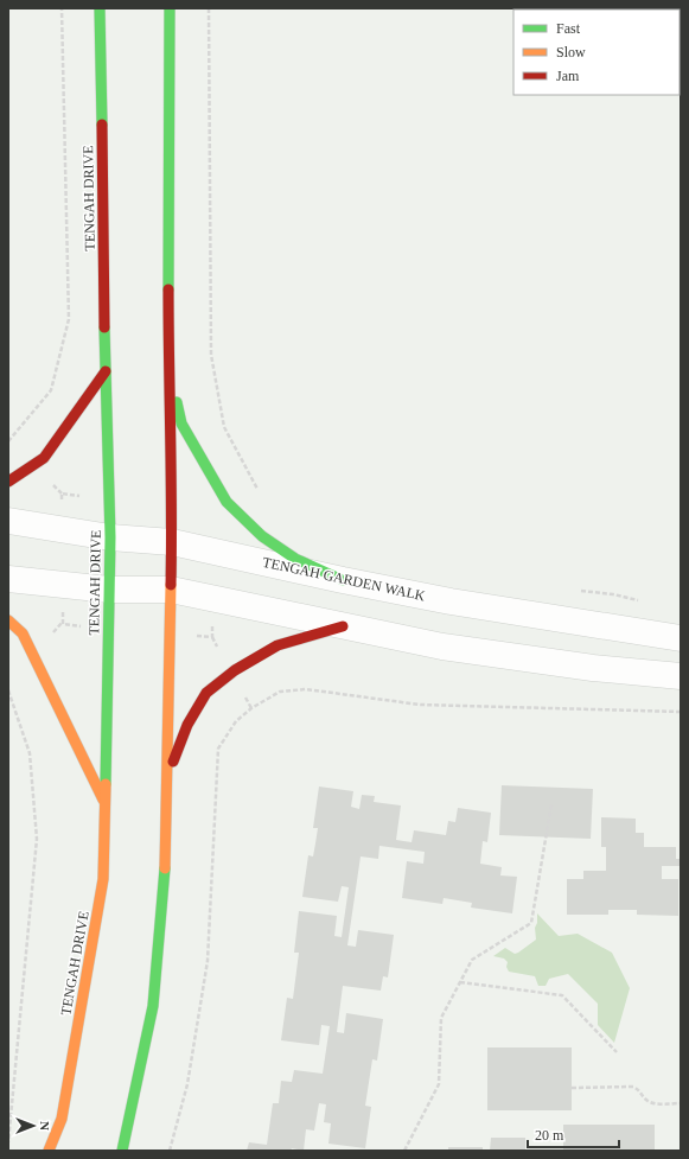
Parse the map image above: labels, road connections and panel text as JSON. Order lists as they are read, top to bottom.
{
  "streets": {
    "street": ["TENGAH DRIVE", "TENGAH GARDEN WALK"]
  },
  "crossings": [
    ["TENGAH DRIVE", "TENGAH GARDEN WALK"]
  ],
  "legend": ["Fast", "Slow", "Jam"],
  "scale_bar": "20 m",
  "north": "right"
}
